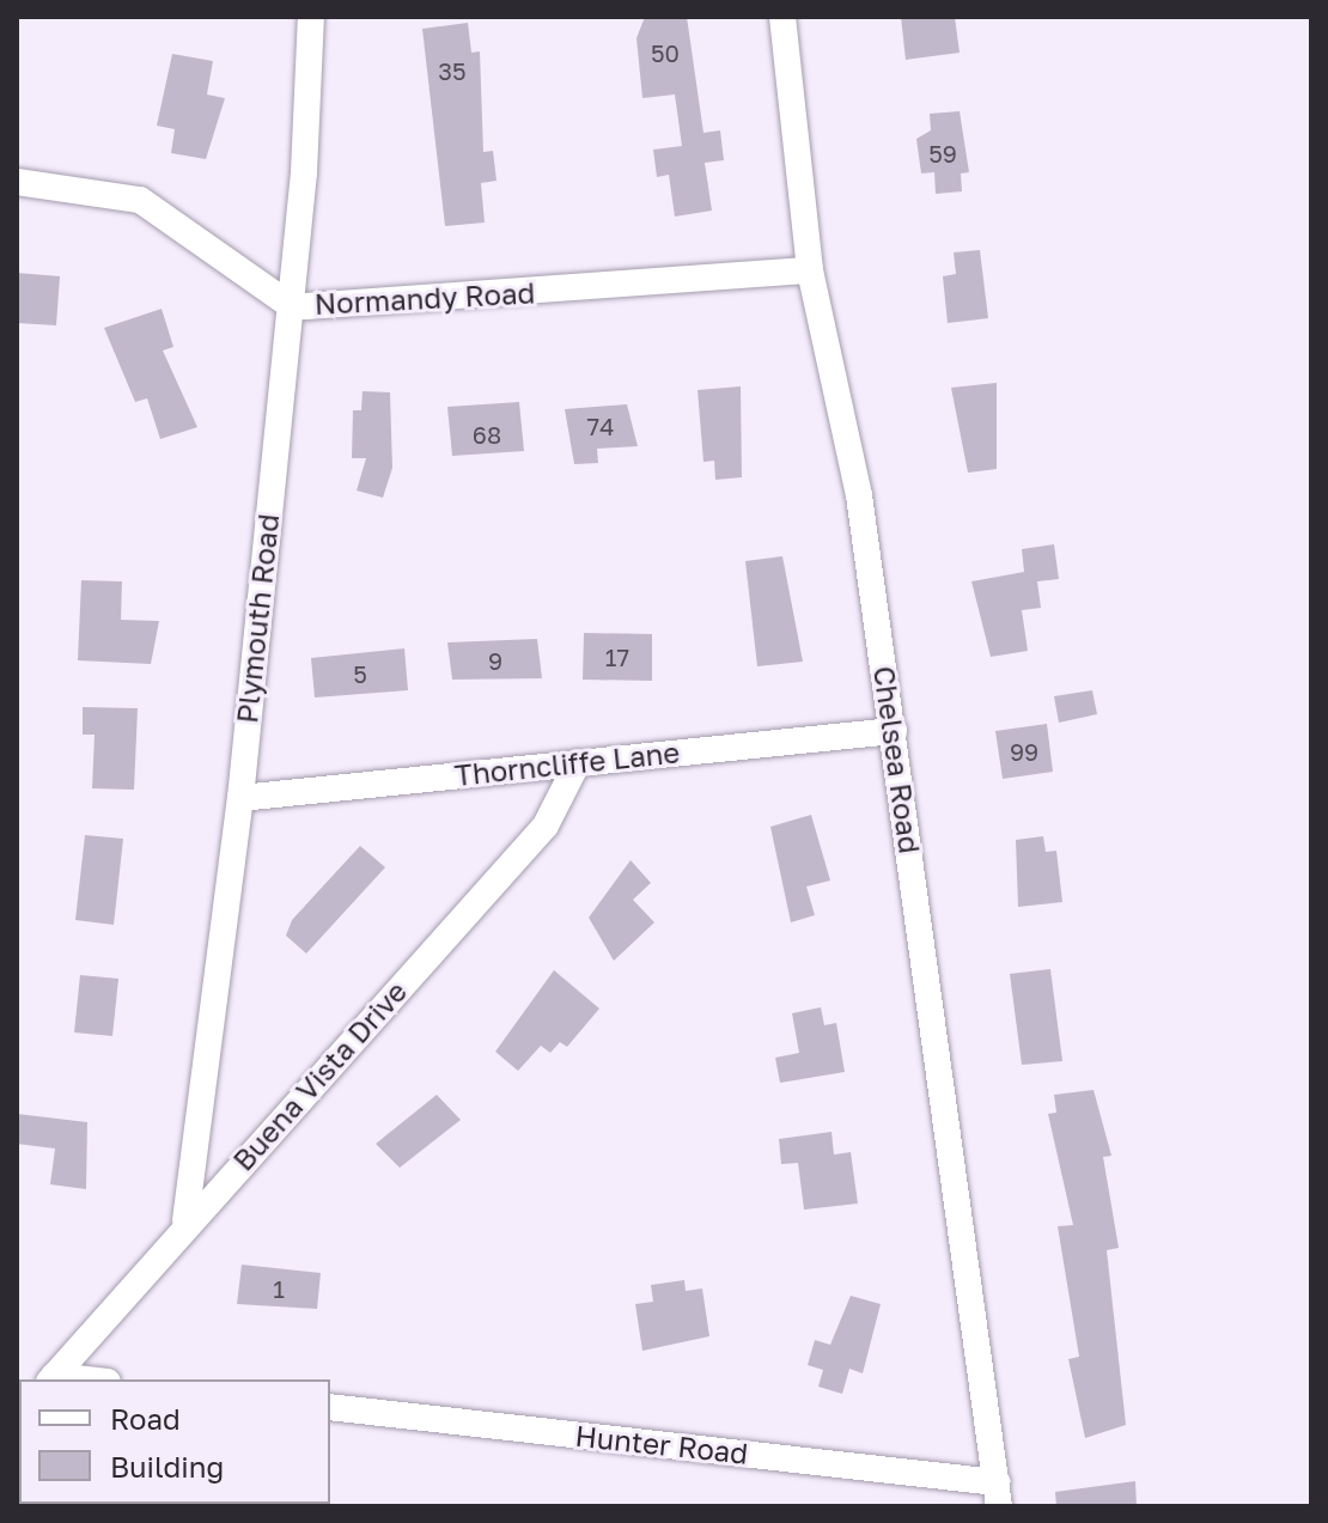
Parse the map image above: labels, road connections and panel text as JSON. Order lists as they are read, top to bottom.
{
  "streets": {
    "street": [
      "Normandy Road",
      "Plymouth Road",
      "Chelsea Road",
      "Thorncliffe Lane",
      "Buena Vista Drive",
      "Hunter Road"
    ]
  },
  "crossings": [
    ["Normandy Road", "Plymouth Road"],
    ["Normandy Road", "Chelsea Road"],
    ["Plymouth Road", "Thorncliffe Lane"],
    ["Plymouth Road", "Buena Vista Drive"],
    ["Chelsea Road", "Thorncliffe Lane"],
    ["Chelsea Road", "Hunter Road"],
    ["Thorncliffe Lane", "Buena Vista Drive"]
  ],
  "house_numbers": [
    "50",
    "35",
    "59",
    "74",
    "68",
    "17",
    "9",
    "5",
    "99",
    "1"
  ],
  "legend": ["Road", "Building"]
}
